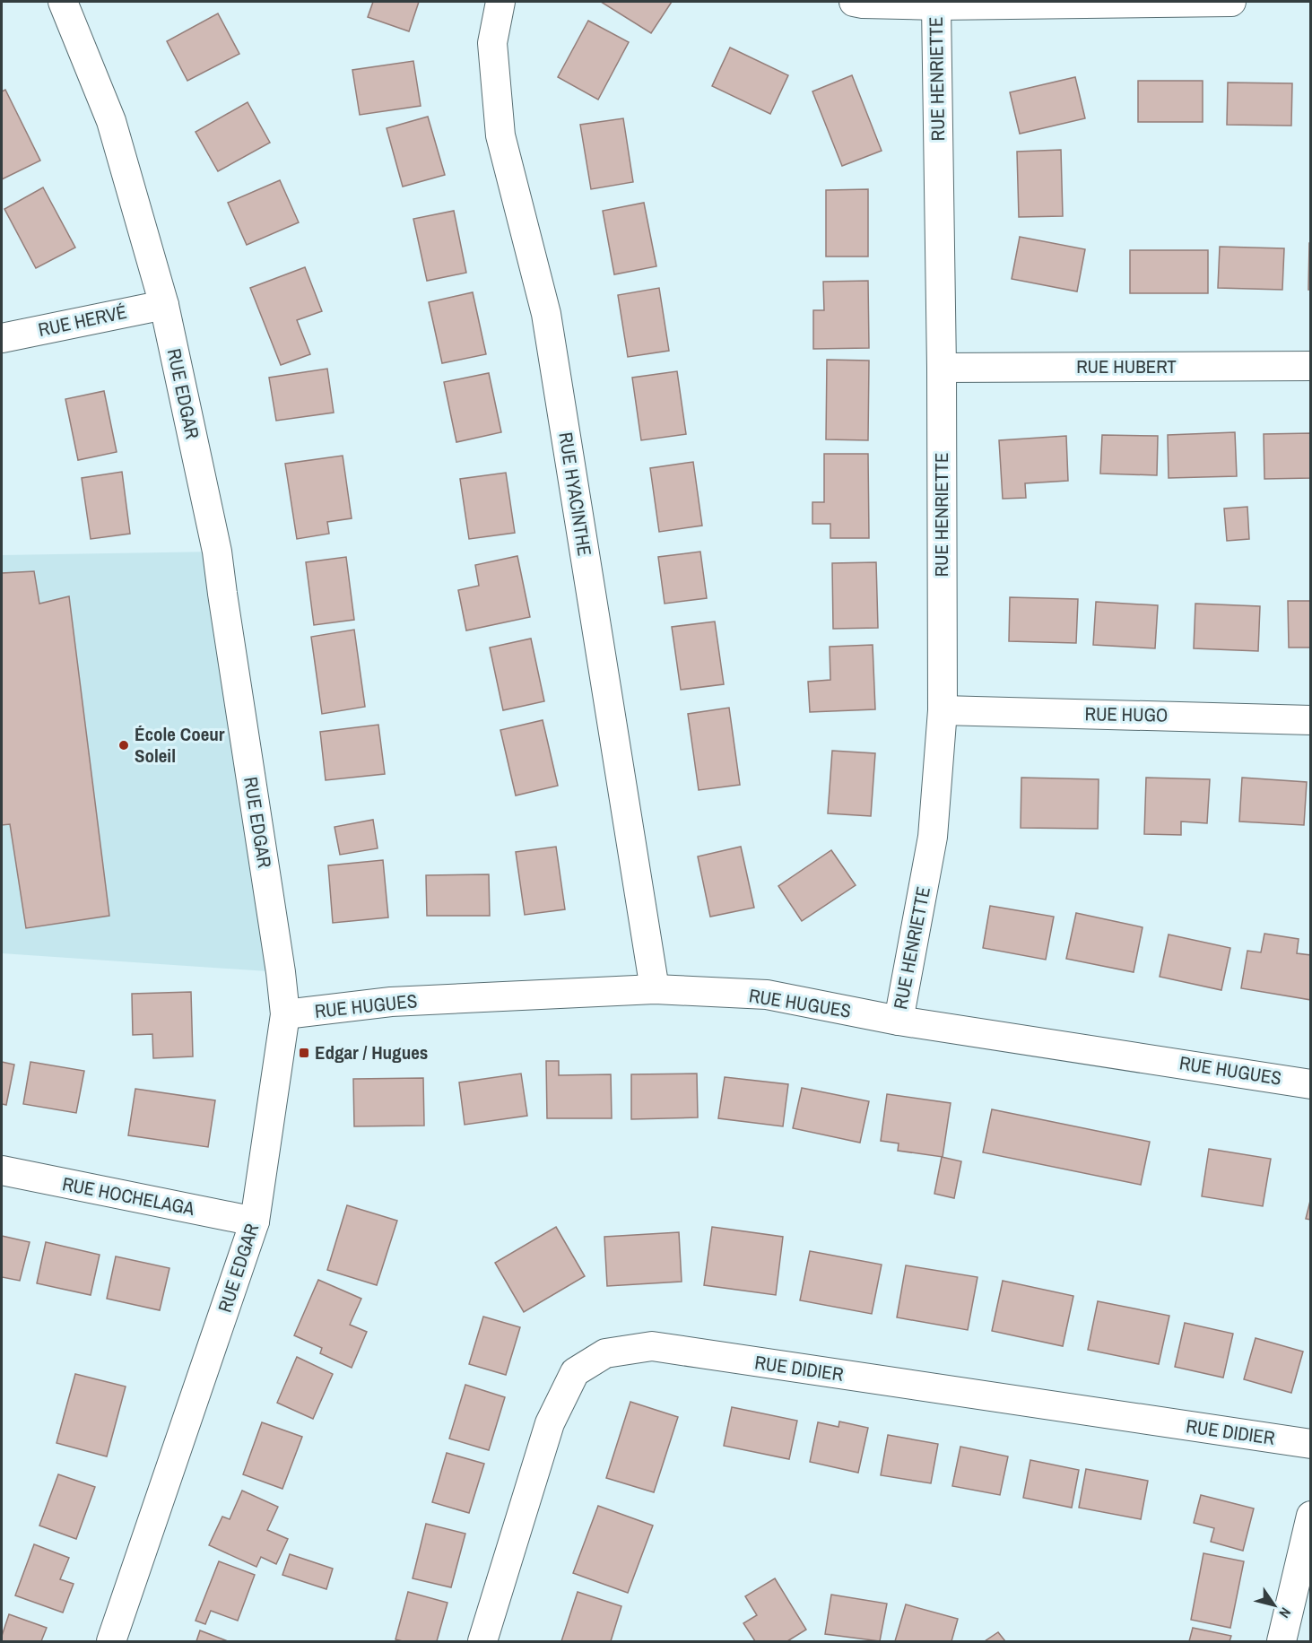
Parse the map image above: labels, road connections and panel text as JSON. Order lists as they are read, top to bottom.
{
  "streets": {
    "street": [
      "RUE HENRIETTE",
      "RUE HERVÉ",
      "RUE HUBERT",
      "RUE EDGAR",
      "RUE HYACINTHE",
      "RUE HUGO",
      "RUE HUGUES",
      "RUE HOCHELAGA",
      "RUE DIDIER"
    ]
  },
  "crossings": [
    ["RUE HENRIETTE", "RUE HUBERT"],
    ["RUE HENRIETTE", "RUE HUGO"],
    ["RUE HENRIETTE", "RUE HUGUES"],
    ["RUE HERVÉ", "RUE EDGAR"],
    ["RUE EDGAR", "RUE HUGUES"],
    ["RUE EDGAR", "RUE HOCHELAGA"],
    ["RUE HYACINTHE", "RUE HUGUES"]
  ],
  "places": {
    "other": ["École Coeur Soleil"],
    "transit": ["Edgar / Hugues"]
  },
  "north": "bottom right"
}
